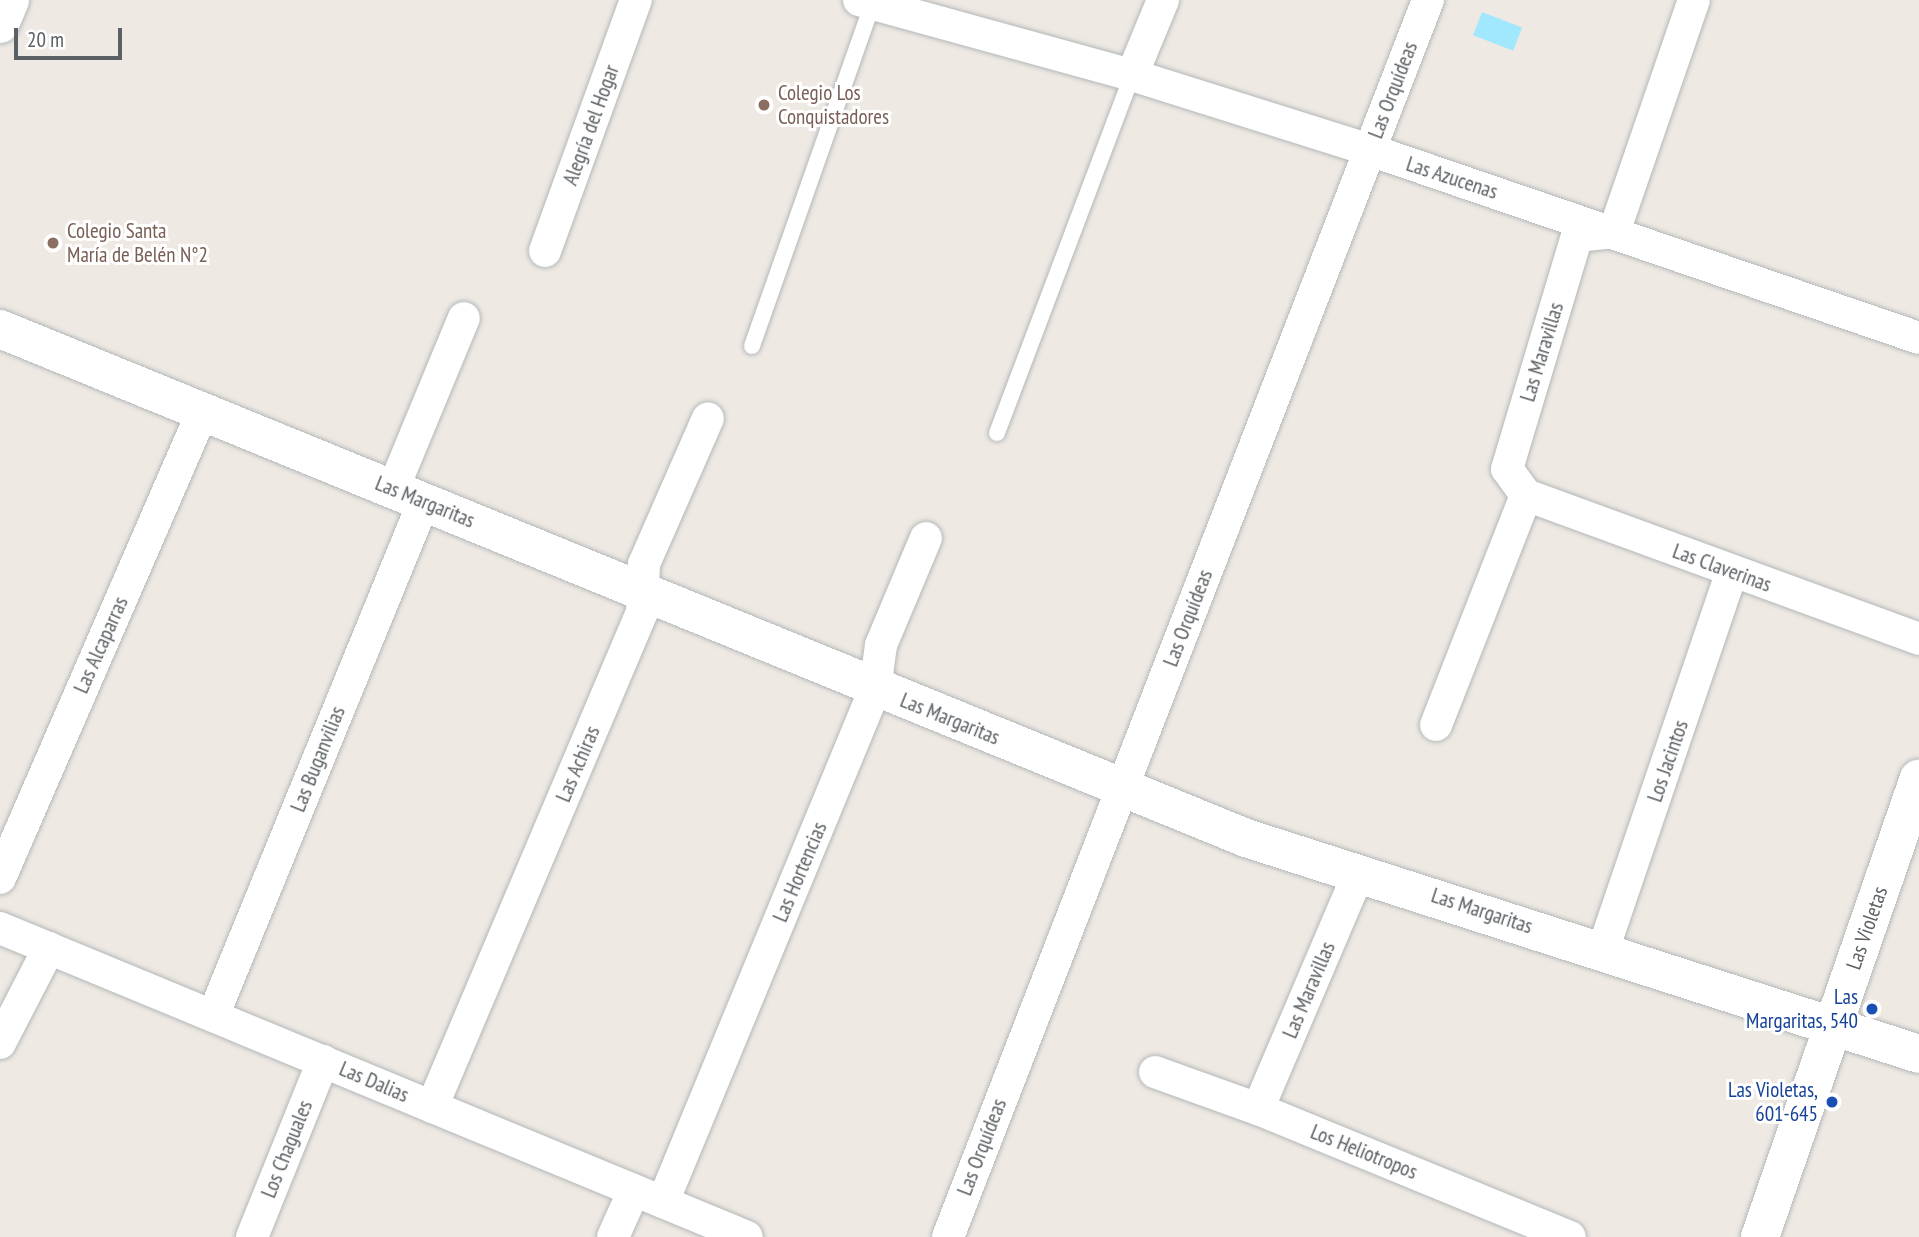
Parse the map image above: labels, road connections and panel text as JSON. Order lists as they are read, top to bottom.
{
  "streets": {
    "street": [
      "Las Orquídeas",
      "Alegría del Hogar",
      "Las Azucenas",
      "Las Maravillas",
      "Las Margaritas",
      "Las Claverinas",
      "Las Alcaparras",
      "Las Buganvilias",
      "Los Jacintos",
      "Las Achiras",
      "Las Hortencias",
      "Las Violetas",
      "Las Dalias",
      "Los Chaguales",
      "Los Heliotropos"
    ]
  },
  "crossings": [
    ["Las Orquídeas", "Las Azucenas"],
    ["Las Orquídeas", "Las Margaritas"],
    ["Las Azucenas", "Las Maravillas"],
    ["Las Maravillas", "Las Margaritas"],
    ["Las Maravillas", "Las Claverinas"],
    ["Las Maravillas", "Los Heliotropos"],
    ["Las Margaritas", "Las Alcaparras"],
    ["Las Margaritas", "Las Buganvilias"],
    ["Las Margaritas", "Los Jacintos"],
    ["Las Margaritas", "Las Achiras"],
    ["Las Margaritas", "Las Hortencias"],
    ["Las Margaritas", "Las Violetas"],
    ["Las Claverinas", "Los Jacintos"],
    ["Las Buganvilias", "Las Dalias"],
    ["Las Achiras", "Las Dalias"],
    ["Las Hortencias", "Las Dalias"],
    ["Las Dalias", "Los Chaguales"]
  ],
  "places": [
    "Colegio Los Conquistadores",
    "Colegio Santa María de Belén N°2",
    "Las Margaritas, 540",
    "Las Violetas, 601-645"
  ],
  "scale_bar": "20 m"
}
